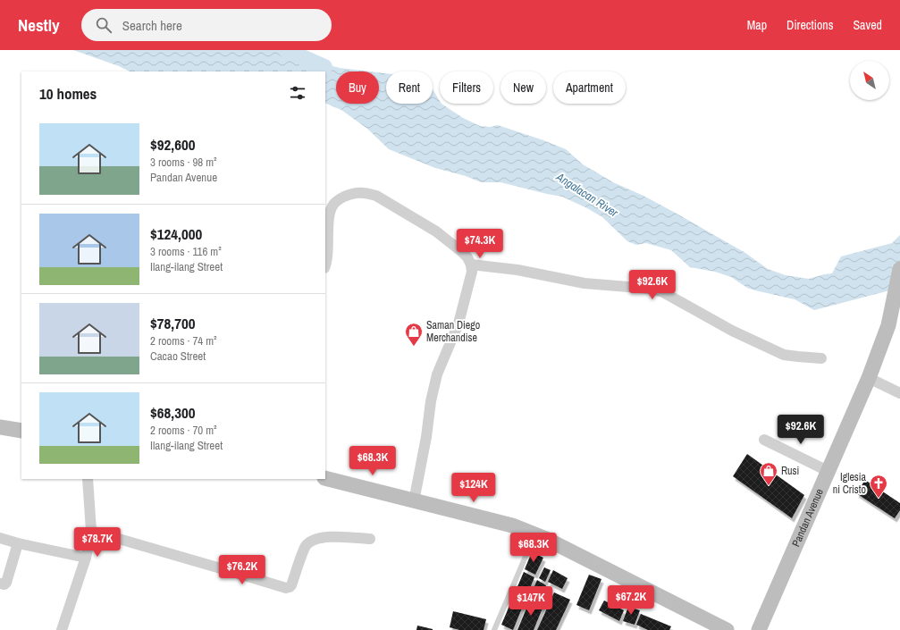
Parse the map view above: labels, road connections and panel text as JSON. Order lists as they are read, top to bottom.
{
  "streets": {
    "street": ["Pandan Avenue"]
  },
  "water": ["Angalacan River"],
  "places": {
    "shop": ["Saman Diego Merchandise", "Rusi"],
    "church": ["Iglesia ni Cristo"]
  },
  "north": "top left",
  "page": {
    "header": "Nestly",
    "search": "Search here",
    "nav": ["Map", "Directions", "Saved"],
    "chip": [
      "Buy",
      "Rent",
      "Filters",
      "New",
      "Apartment"
    ],
    "heading": "10 homes",
    "list": [
      {
        "name": "$92,600",
        "note": "3 rooms · 98 m² · Pandan Avenue"
      },
      {
        "name": "$124,000",
        "note": "3 rooms · 116 m² · Ilang-ilang Street"
      },
      {
        "name": "$78,700",
        "note": "2 rooms · 74 m² · Cacao Street"
      },
      {
        "name": "$68,300",
        "note": "2 rooms · 70 m² · Ilang-ilang Street"
      }
    ],
    "price": [
      "$74.3K",
      "$92.6K",
      "$92.6K",
      "$68.3K",
      "$124K",
      "$78.7K",
      "$68.3K",
      "$76.2K",
      "$67.2K",
      "$147K"
    ]
  }
}
